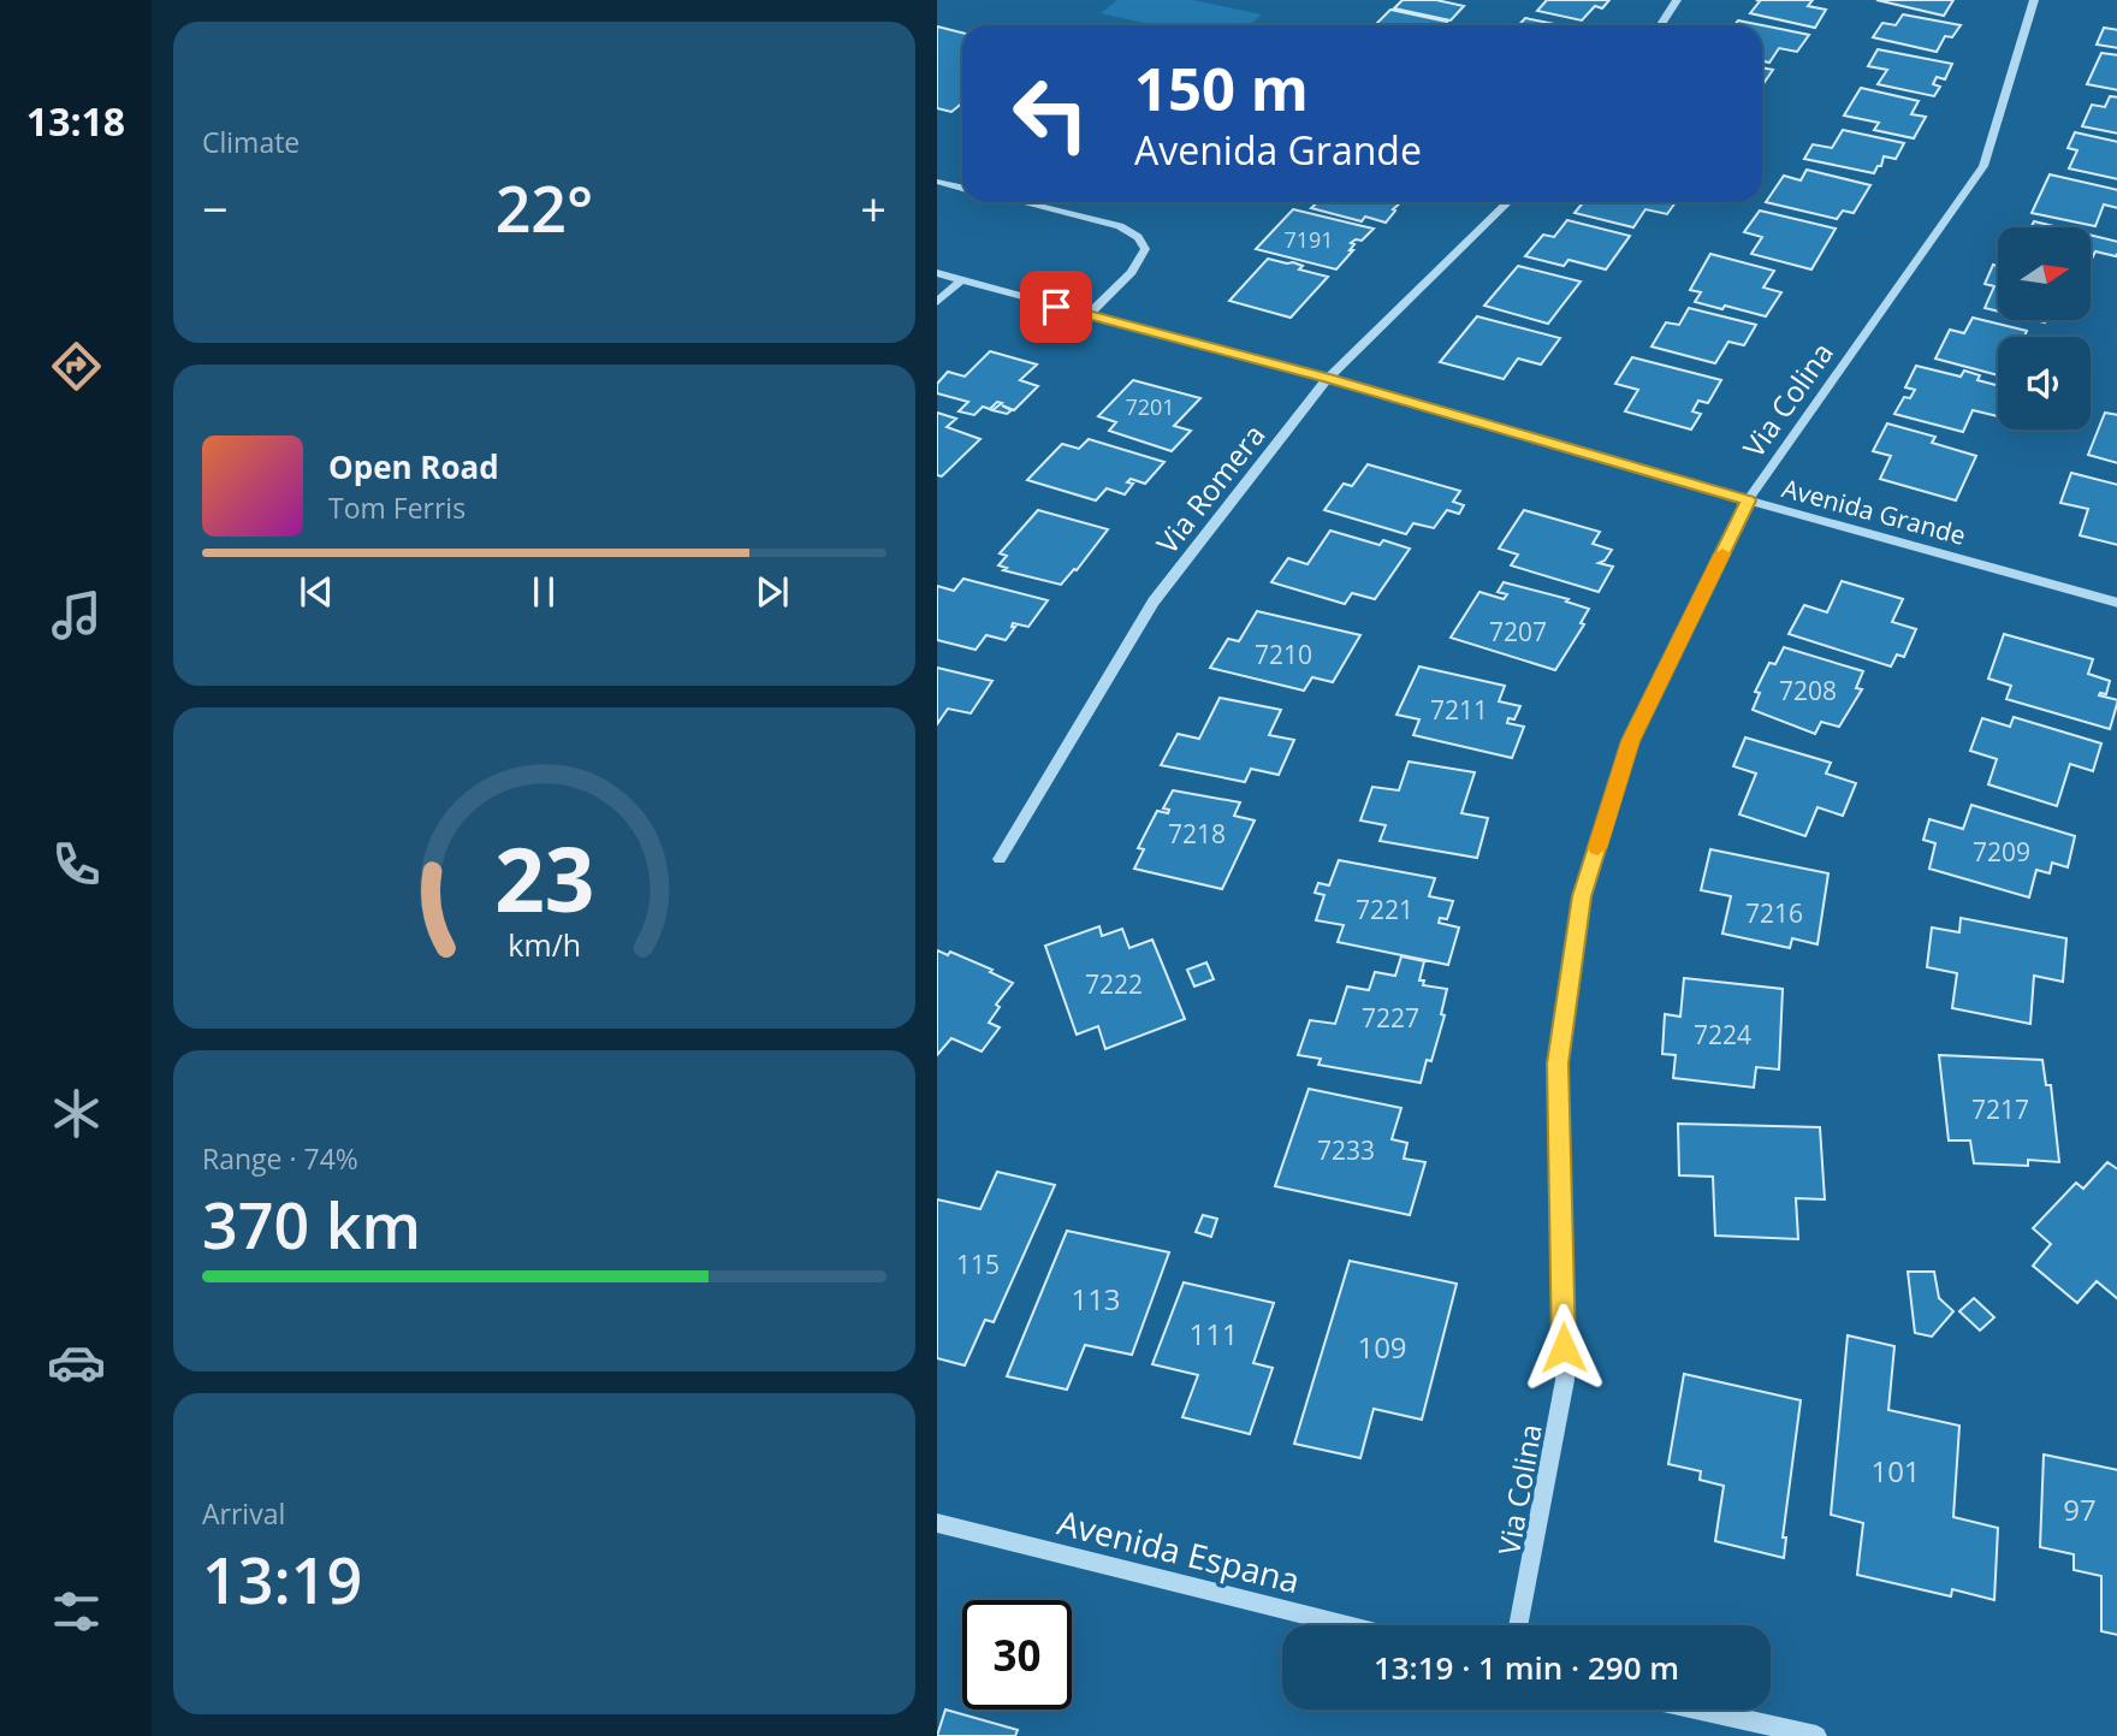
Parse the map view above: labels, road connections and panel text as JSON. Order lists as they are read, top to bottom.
{
  "streets": {
    "street": [
      "Via Colina",
      "Via Romera",
      "Avenida Grande",
      "Avenida Espana"
    ]
  },
  "crossings": [
    ["Via Colina", "Avenida Grande"],
    ["Via Romera", "Avenida Grande"]
  ],
  "house_numbers": [
    "7191",
    "7201",
    "7207",
    "7210",
    "7208",
    "7211",
    "7218",
    "7209",
    "7221",
    "7216",
    "7222",
    "7227",
    "7224",
    "7217",
    "7233",
    "115",
    "113",
    "111",
    "109",
    "101",
    "97"
  ],
  "north": "right",
  "page": {
    "tabs": "13:18",
    "tile": [
      "Climate",
      ["Range · 74%", "370 km"],
      ["Arrival", "13:19"]
    ],
    "turn": ["150 m", "Avenida Grande"],
    "heat": ["−", "22°", "+"],
    "song": ["Open Road", "Tom Ferris"],
    "limit": "30",
    "trip": "13:19 · 1 min · 290 m",
    "gauge": ["23", "km/h"]
  }
}
